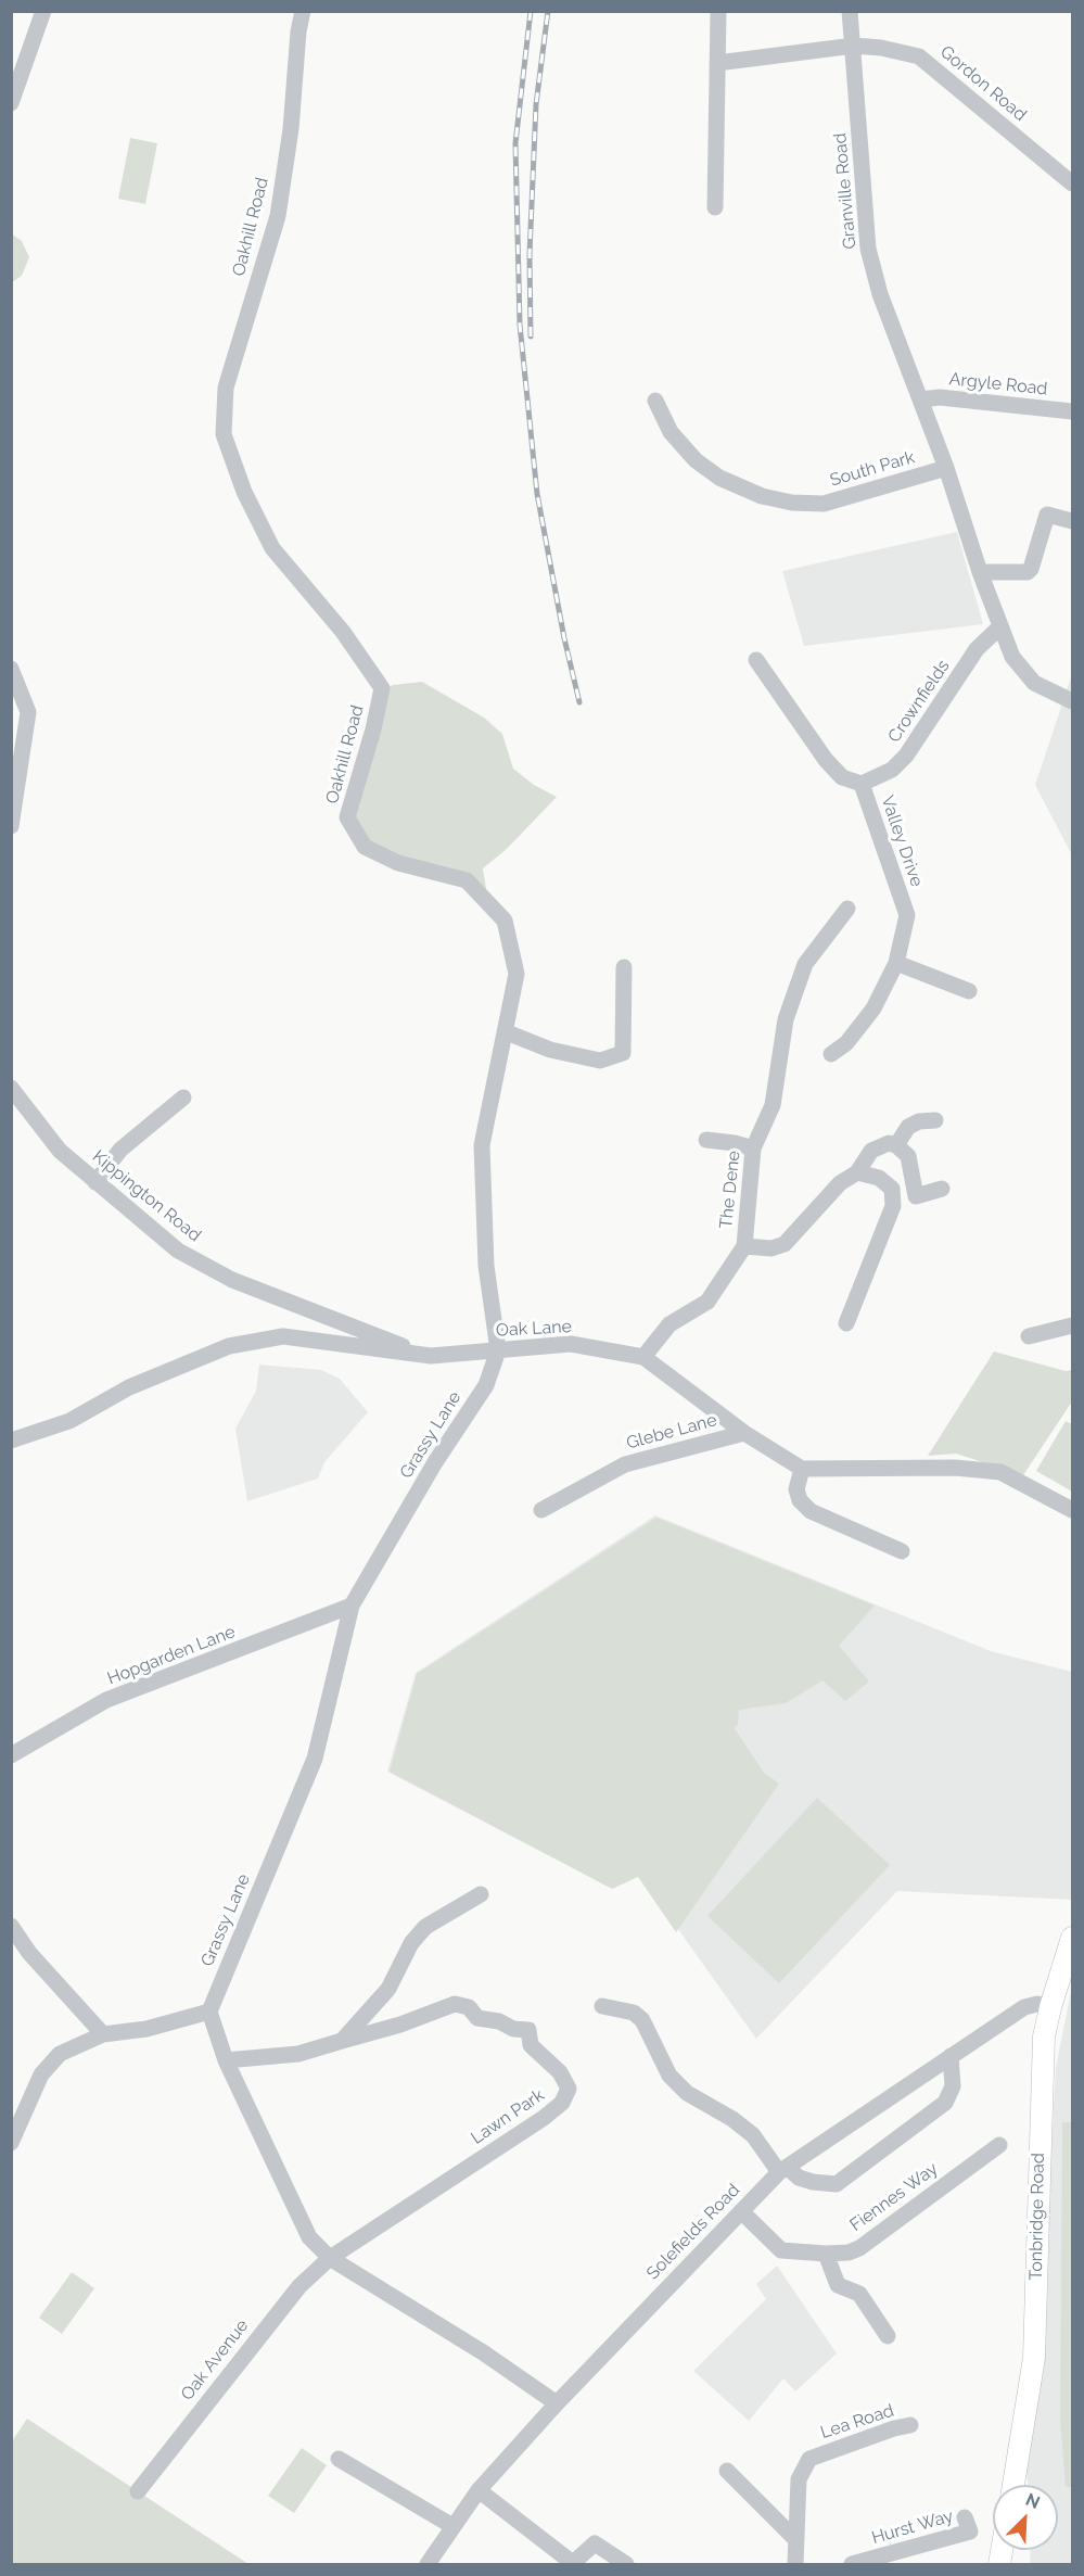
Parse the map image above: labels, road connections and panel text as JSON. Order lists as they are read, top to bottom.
{
  "streets": {
    "main road": ["Tonbridge Road"],
    "street": [
      "Gordon Road",
      "Granville Road",
      "Oakhill Road",
      "Argyle Road",
      "South Park",
      "Crownfields",
      "Valley Drive",
      "The Dene",
      "Kippington Road",
      "Oak Lane",
      "Glebe Lane",
      "Grassy Lane",
      "Hopgarden Lane",
      "Lawn Park",
      "Fiennes Way",
      "Solefields Road",
      "Oak Avenue",
      "Lea Road",
      "Hurst Way"
    ]
  },
  "crossings": [
    ["Gordon Road", "Granville Road"],
    ["Granville Road", "Argyle Road"],
    ["Granville Road", "South Park"],
    ["Oakhill Road", "Oak Lane"],
    ["Oakhill Road", "Grassy Lane"],
    ["Argyle Road", "South Park"],
    ["South Park", "Crownfields"],
    ["Crownfields", "Valley Drive"],
    ["The Dene", "Oak Lane"],
    ["Kippington Road", "Oak Lane"],
    ["Oak Lane", "Glebe Lane"],
    ["Oak Lane", "Grassy Lane"],
    ["Grassy Lane", "Hopgarden Lane"],
    ["Lawn Park", "Oak Avenue"],
    ["Fiennes Way", "Solefields Road"],
    ["Tonbridge Road", "Solefields Road"]
  ],
  "north": "top right"
}
